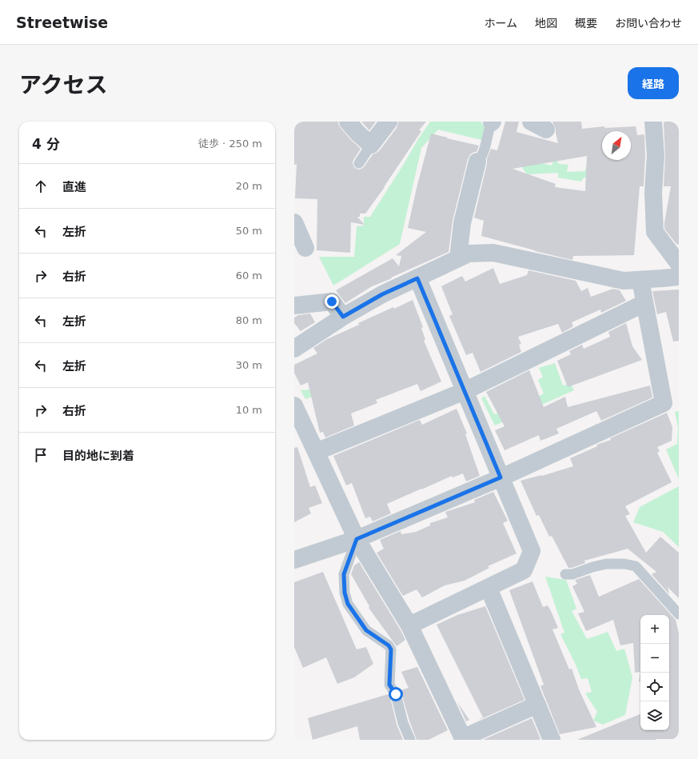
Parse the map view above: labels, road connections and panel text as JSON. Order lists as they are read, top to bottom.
{
  "north": "top right",
  "page": {
    "header": "Streetwise",
    "nav": [
      "ホーム",
      "地図",
      "概要",
      "お問い合わせ"
    ],
    "title": "アクセス",
    "buttons": "経路",
    "heading": ["4 分", "徒歩 · 250 m"],
    "list": [
      ["直進", "20 m"],
      ["左折", "50 m"],
      ["右折", "60 m"],
      ["左折", "80 m"],
      ["左折", "30 m"],
      ["右折", "10 m"],
      "目的地に到着"
    ],
    "map_buttons": ["+", "−"]
  }
}
